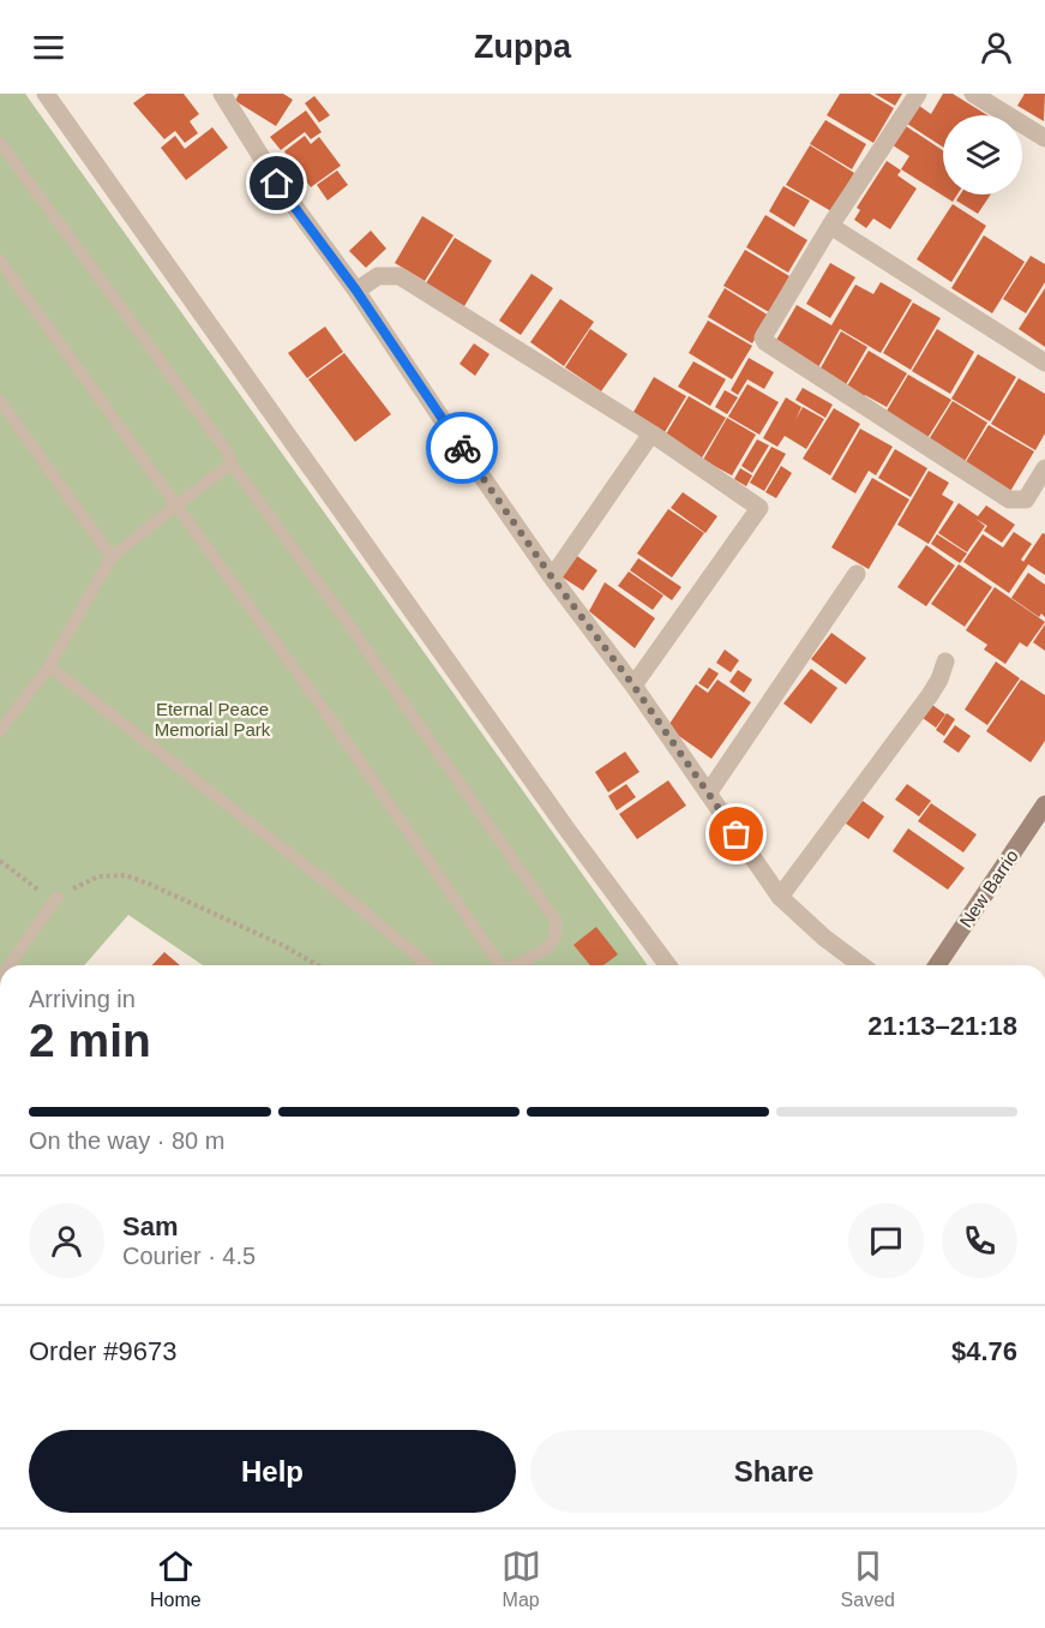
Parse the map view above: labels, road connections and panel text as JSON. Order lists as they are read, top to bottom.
{
  "streets": {
    "main road": ["New Barrio"]
  },
  "parks": ["Eternal Peace Memorial Park"],
  "page": {
    "header": "Zuppa",
    "heading": ["2 min", "Arriving in", "21:13–21:18"],
    "panel": [
      "Sam",
      "Courier · 4.5",
      "Order #9673",
      "$4.76"
    ],
    "bar": "On the way · 80 m",
    "buttons": ["Help", "Share"],
    "tabs": ["Home", "Map", "Saved"]
  }
}
